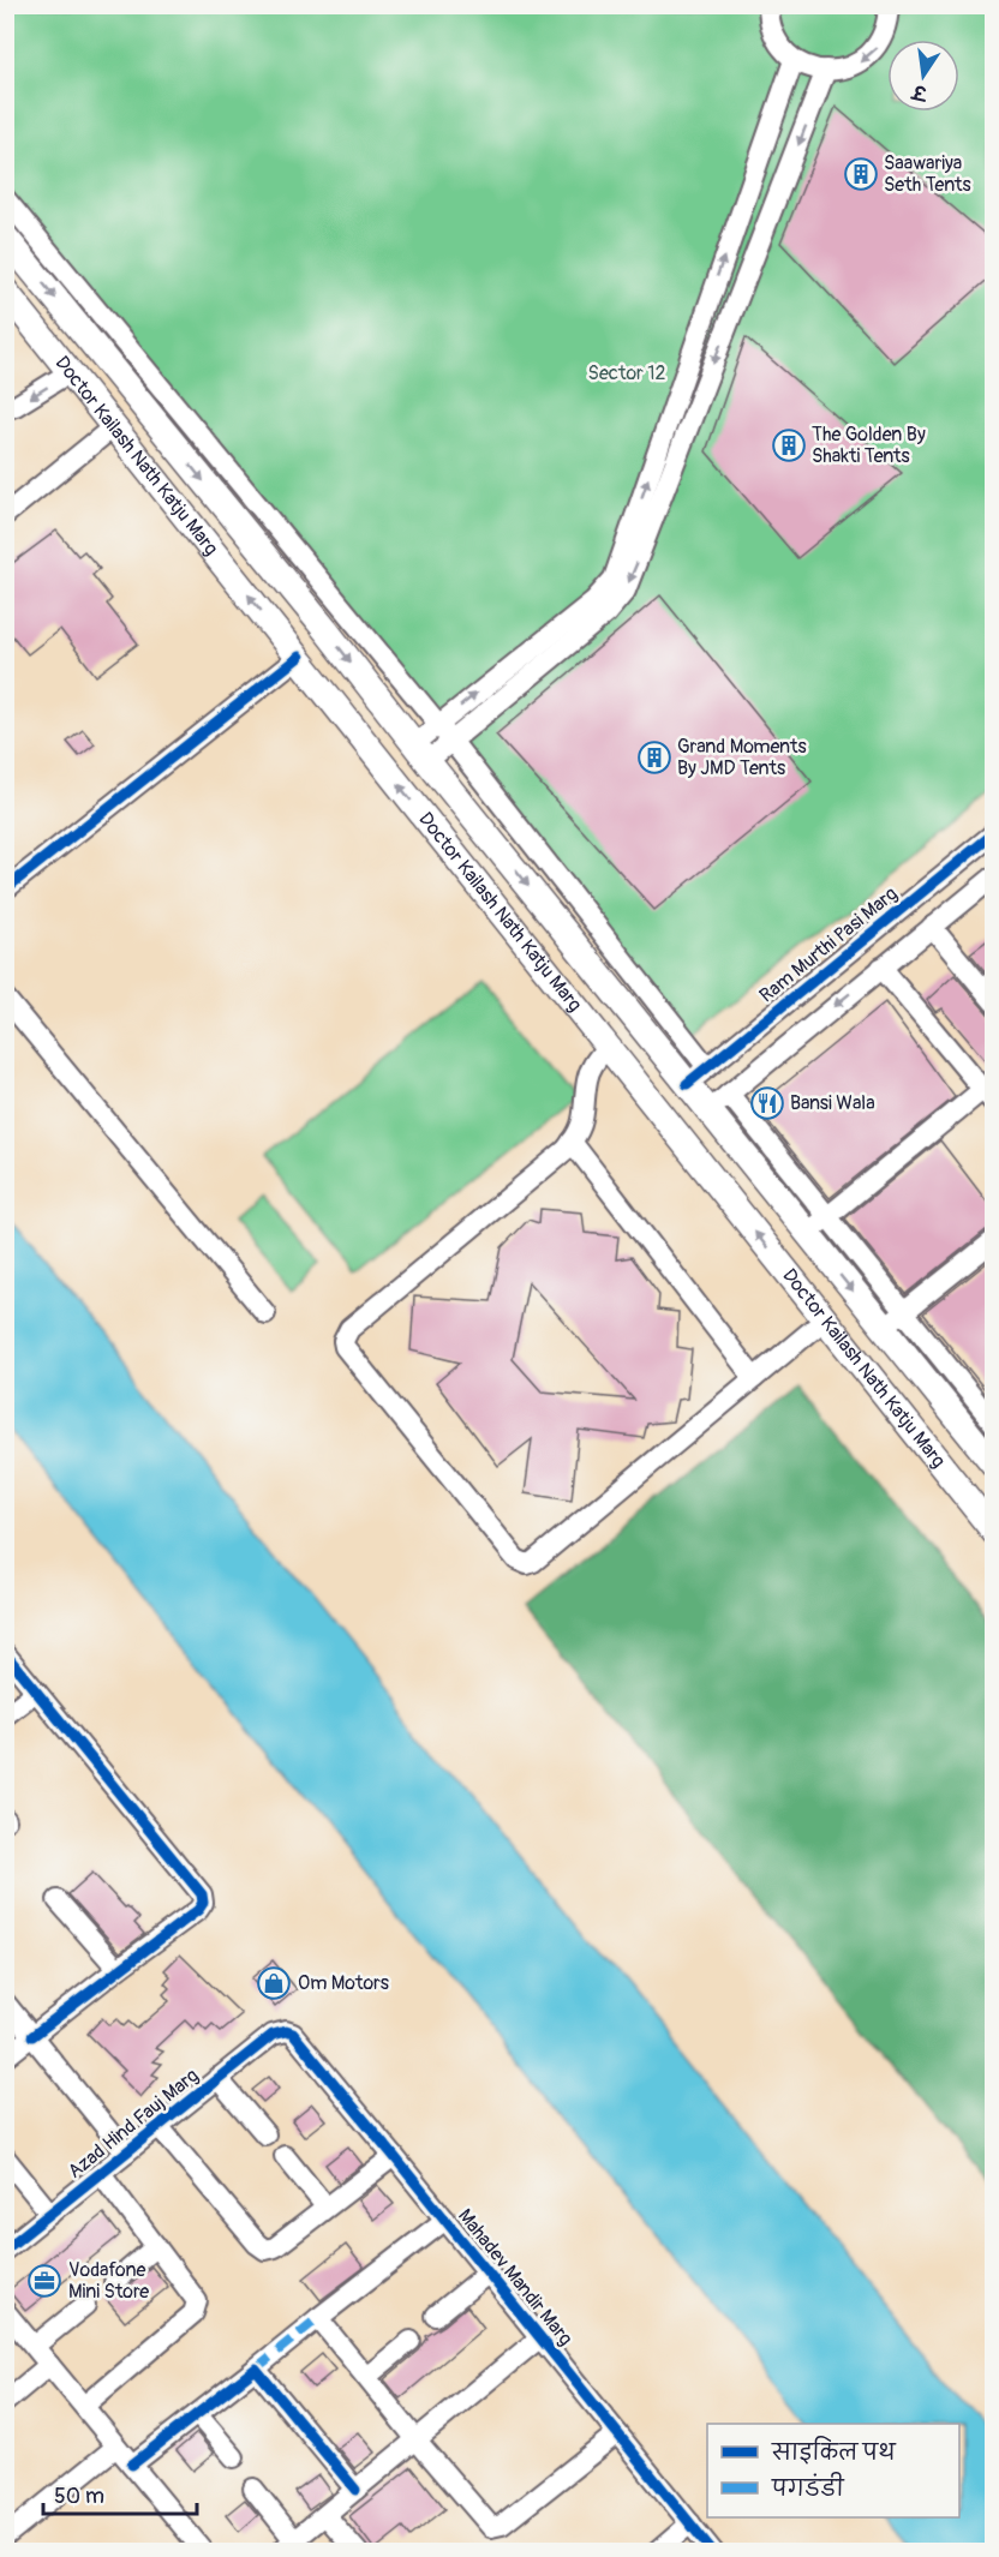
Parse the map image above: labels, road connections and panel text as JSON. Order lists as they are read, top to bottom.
{
  "streets": {
    "main road": ["Doctor Kailash Nath Katju Marg"],
    "street": ["Ram Murthi Pasi Marg", "Azad Hind Fauj Marg", "Mahadev Mandir Marg"]
  },
  "crossings": [
    ["Doctor Kailash Nath Katju Marg", "Ram Murthi Pasi Marg"],
    ["Azad Hind Fauj Marg", "Mahadev Mandir Marg"]
  ],
  "parks": ["Sector 12"],
  "places": {
    "building": ["Saawariya Seth Tents", "The Golden By Shakti Tents", "Grand Moments By JMD Tents"],
    "restaurant": ["Bansi Wala"],
    "shop": ["Om Motors"],
    "office": ["Vodafone Mini Store"]
  },
  "legend": ["साइकिल पथ", "पगडंडी"],
  "scale_bar": "50 m",
  "north": "bottom"
}
